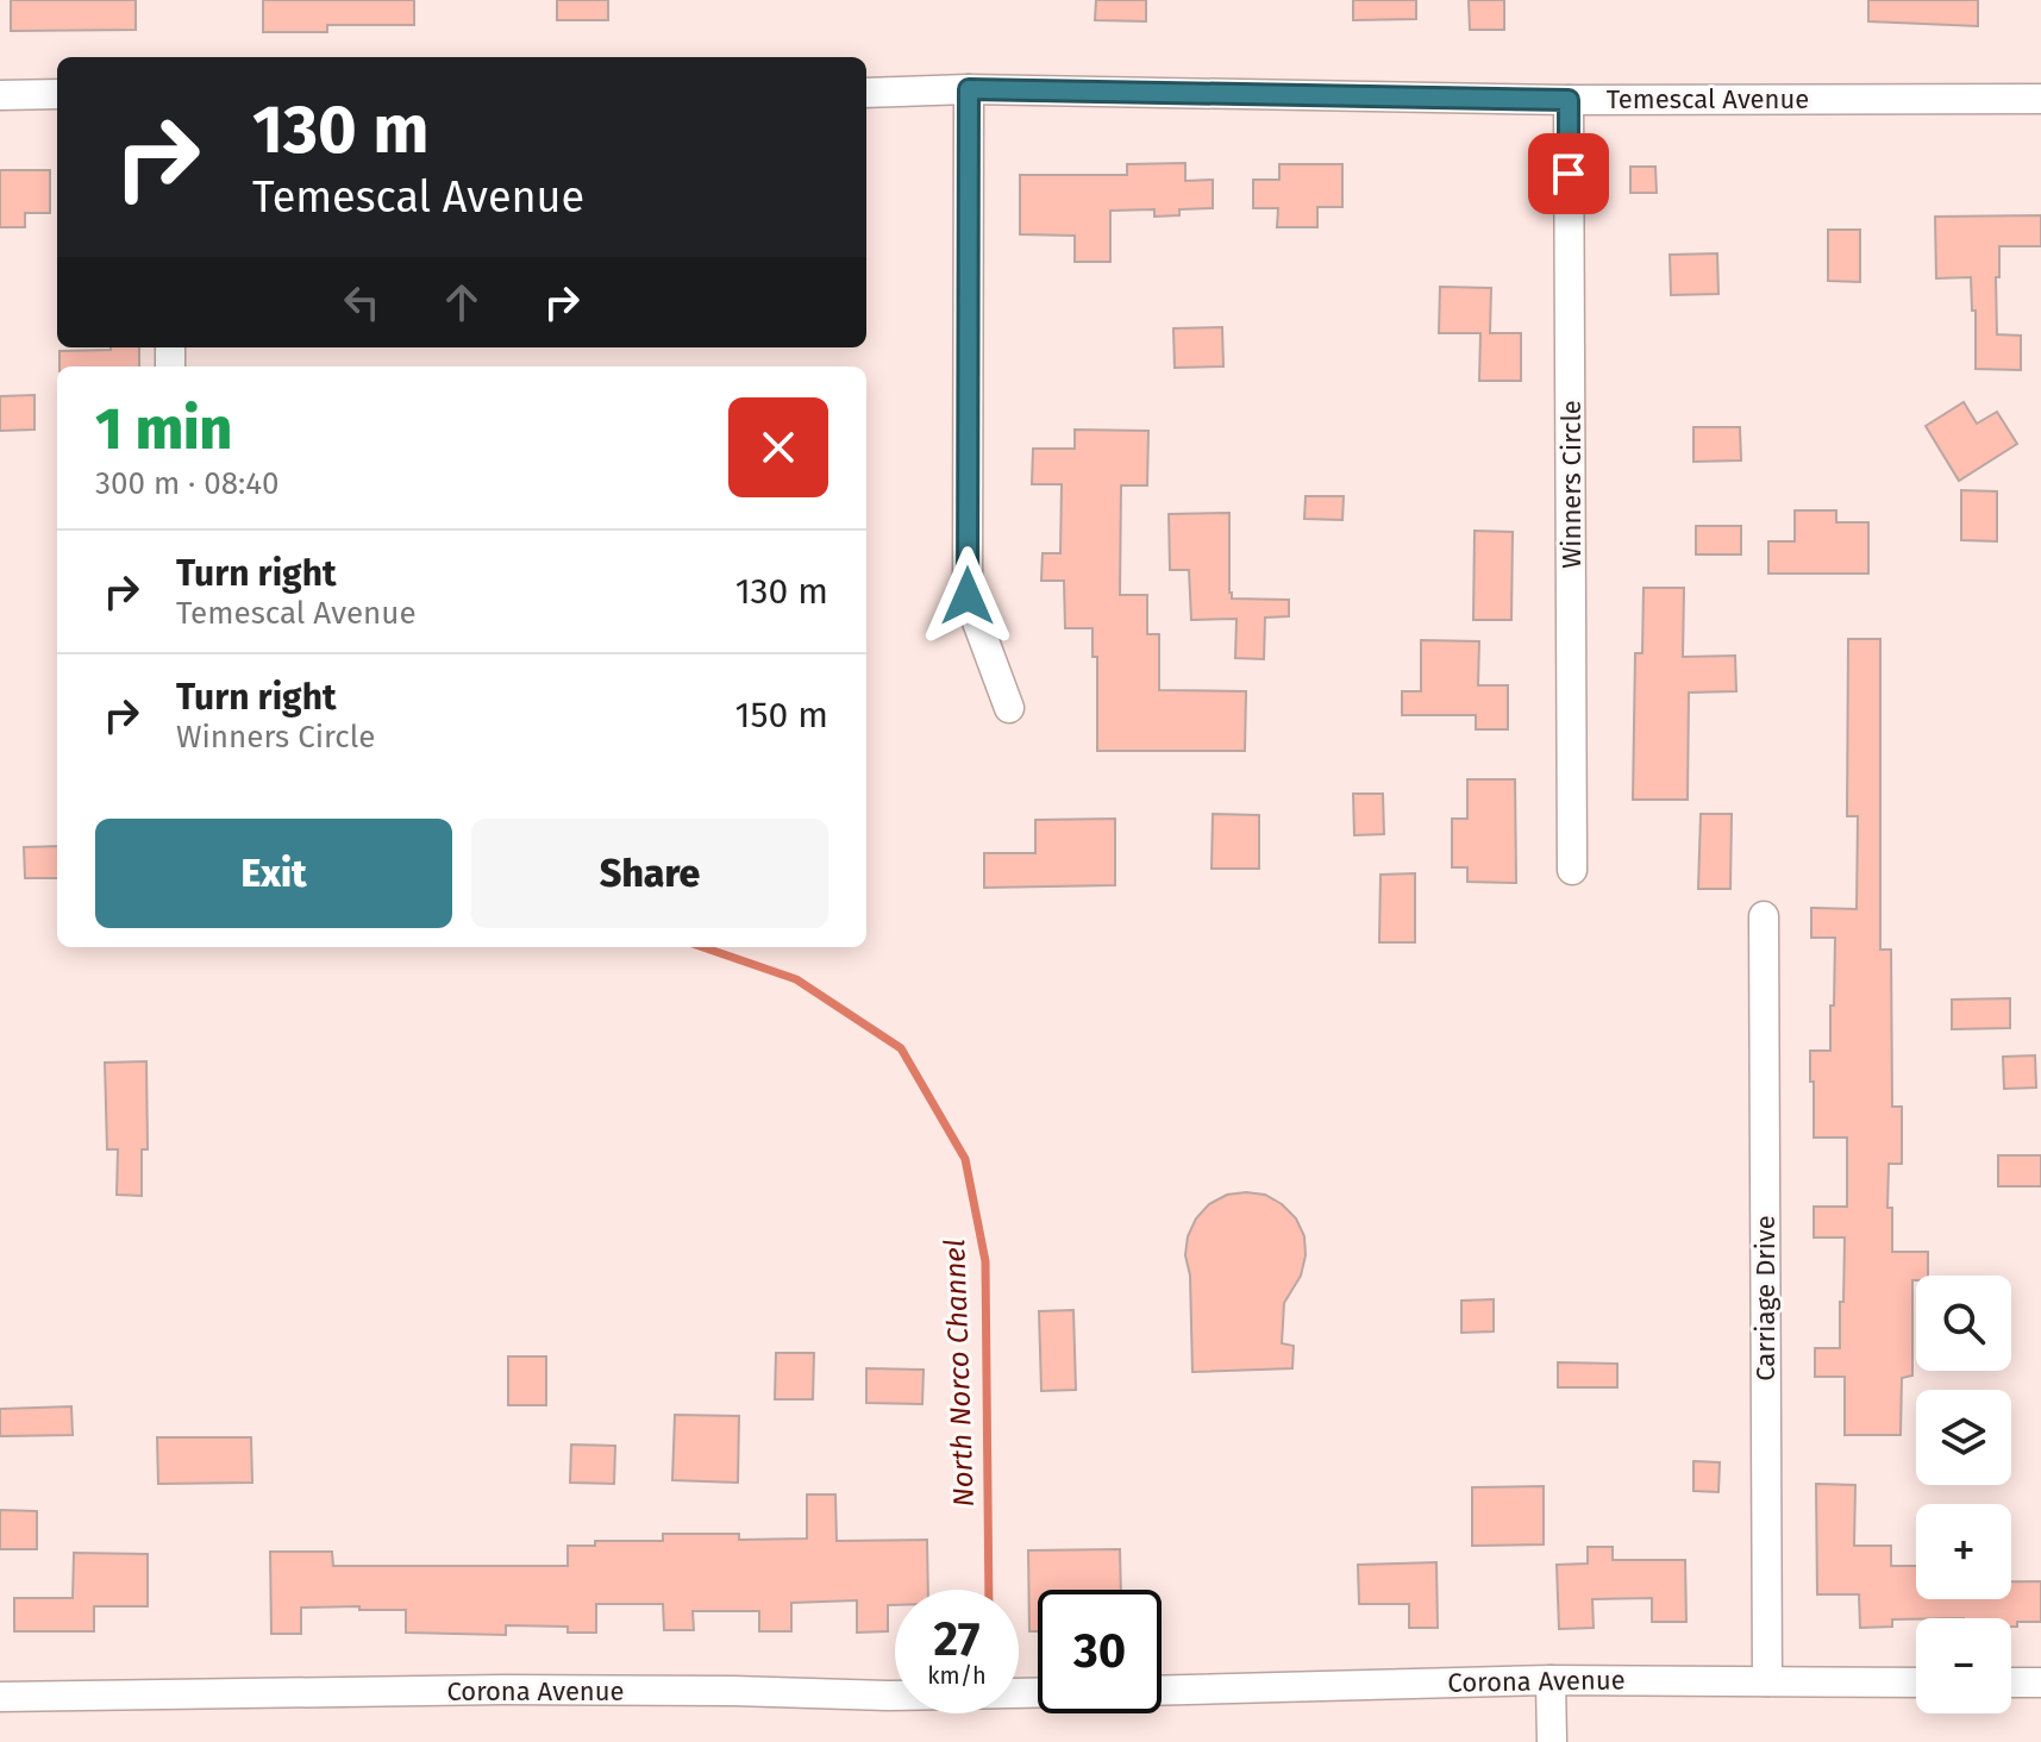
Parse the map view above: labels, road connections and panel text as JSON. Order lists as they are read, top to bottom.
{
  "streets": {
    "street": [
      "Temescal Avenue",
      "Winners Circle",
      "Carriage Drive",
      "Corona Avenue"
    ]
  },
  "crossings": [
    ["Temescal Avenue", "Winners Circle"],
    ["Carriage Drive", "Corona Avenue"]
  ],
  "water": ["North Norco Channel"],
  "page": {
    "turn": ["130 m", "Temescal Avenue"],
    "heading": ["1 min", "300 m · 08:40"],
    "list": [
      {
        "name": "Turn right",
        "note": "Temescal Avenue",
        "value": "130 m"
      },
      {
        "name": "Turn right",
        "note": "Winners Circle",
        "value": "150 m"
      }
    ],
    "buttons": ["Exit", "Share"],
    "map_buttons": ["+", "−"],
    "speed": "27 km/h",
    "limit": "30"
  }
}
